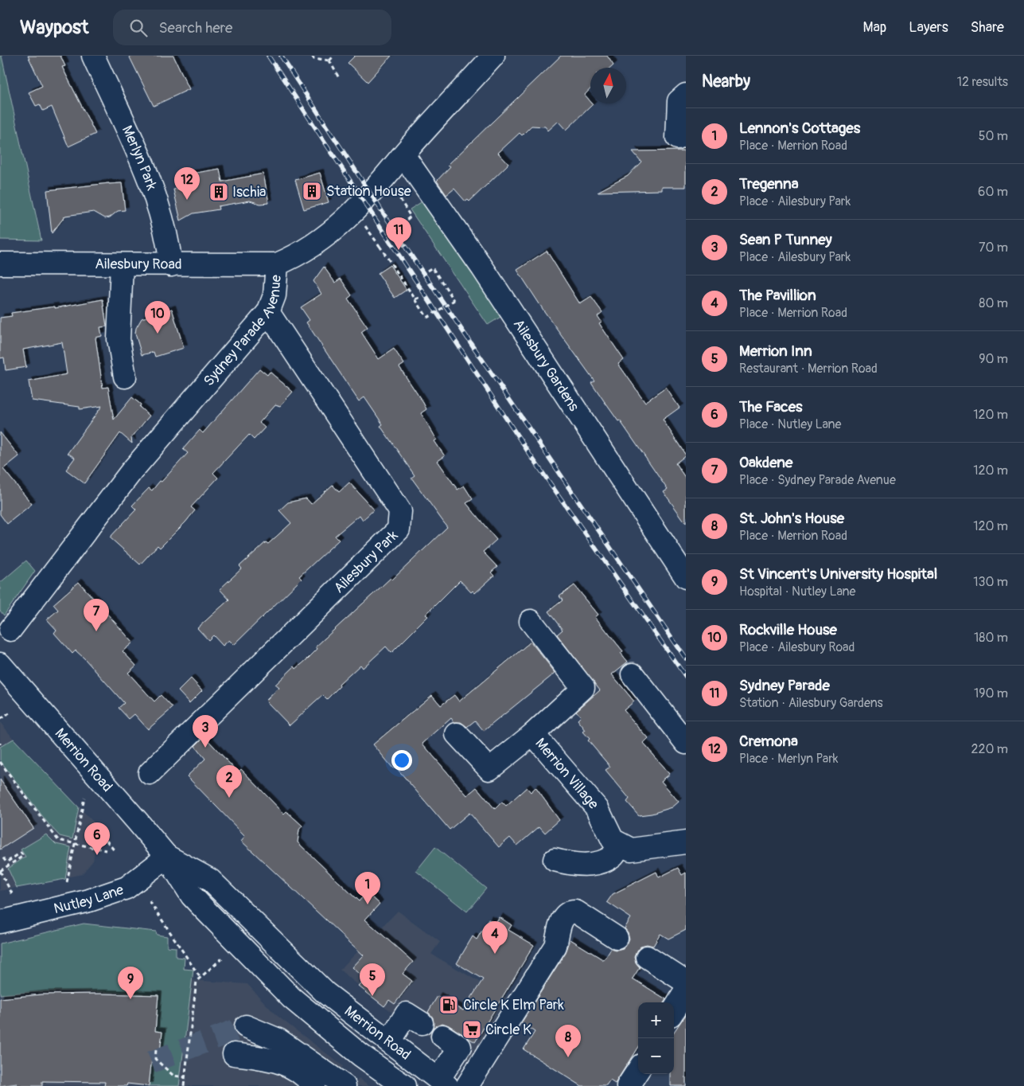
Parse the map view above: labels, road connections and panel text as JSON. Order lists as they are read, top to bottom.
{
  "streets": {
    "street": [
      "Merlyn Park",
      "Ailesbury Road",
      "Sydney Parade Avenue",
      "Ailesbury Gardens",
      "Ailesbury Park",
      "Merrion Road",
      "Merrion Village",
      "Nutley Lane"
    ]
  },
  "crossings": [
    ["Merlyn Park", "Ailesbury Road"],
    ["Ailesbury Road", "Sydney Parade Avenue"],
    ["Sydney Parade Avenue", "Ailesbury Gardens"],
    ["Sydney Parade Avenue", "Ailesbury Park"],
    ["Merrion Road", "Nutley Lane"]
  ],
  "places": {
    "building": ["Station House", "Ischia"],
    "fuel station": ["Circle K Elm Park"],
    "supermarket": ["Circle K"]
  },
  "north": "top",
  "page": {
    "header": "Waypost",
    "search": "Search here",
    "nav": ["Map", "Layers", "Share"],
    "heading": ["Nearby", "12 results"],
    "list": [
      {
        "mark": "1",
        "name": "Lennon's Cottages",
        "note": "Place · Merrion Road",
        "value": "50 m"
      },
      {
        "mark": "2",
        "name": "Tregenna",
        "note": "Place · Ailesbury Park",
        "value": "60 m"
      },
      {
        "mark": "3",
        "name": "Sean P Tunney",
        "note": "Place · Ailesbury Park",
        "value": "70 m"
      },
      {
        "mark": "4",
        "name": "The Pavillion",
        "note": "Place · Merrion Road",
        "value": "80 m"
      },
      {
        "mark": "5",
        "name": "Merrion Inn",
        "note": "Restaurant · Merrion Road",
        "value": "90 m"
      },
      {
        "mark": "6",
        "name": "The Faces",
        "note": "Place · Nutley Lane",
        "value": "120 m"
      },
      {
        "mark": "7",
        "name": "Oakdene",
        "note": "Place · Sydney Parade Avenue",
        "value": "120 m"
      },
      {
        "mark": "8",
        "name": "St. John's House",
        "note": "Place · Merrion Road",
        "value": "120 m"
      },
      {
        "mark": "9",
        "name": "St Vincent's University Hospital",
        "note": "Hospital · Nutley Lane",
        "value": "130 m"
      },
      {
        "mark": "10",
        "name": "Rockville House",
        "note": "Place · Ailesbury Road",
        "value": "180 m"
      },
      {
        "mark": "11",
        "name": "Sydney Parade",
        "note": "Station · Ailesbury Gardens",
        "value": "190 m"
      },
      {
        "mark": "12",
        "name": "Cremona",
        "note": "Place · Merlyn Park",
        "value": "220 m"
      }
    ],
    "pins": [
      "12",
      "11",
      "10",
      "7",
      "3",
      "2",
      "6",
      "1",
      "4",
      "5",
      "9",
      "8"
    ],
    "map_buttons": ["+", "−"]
  }
}
